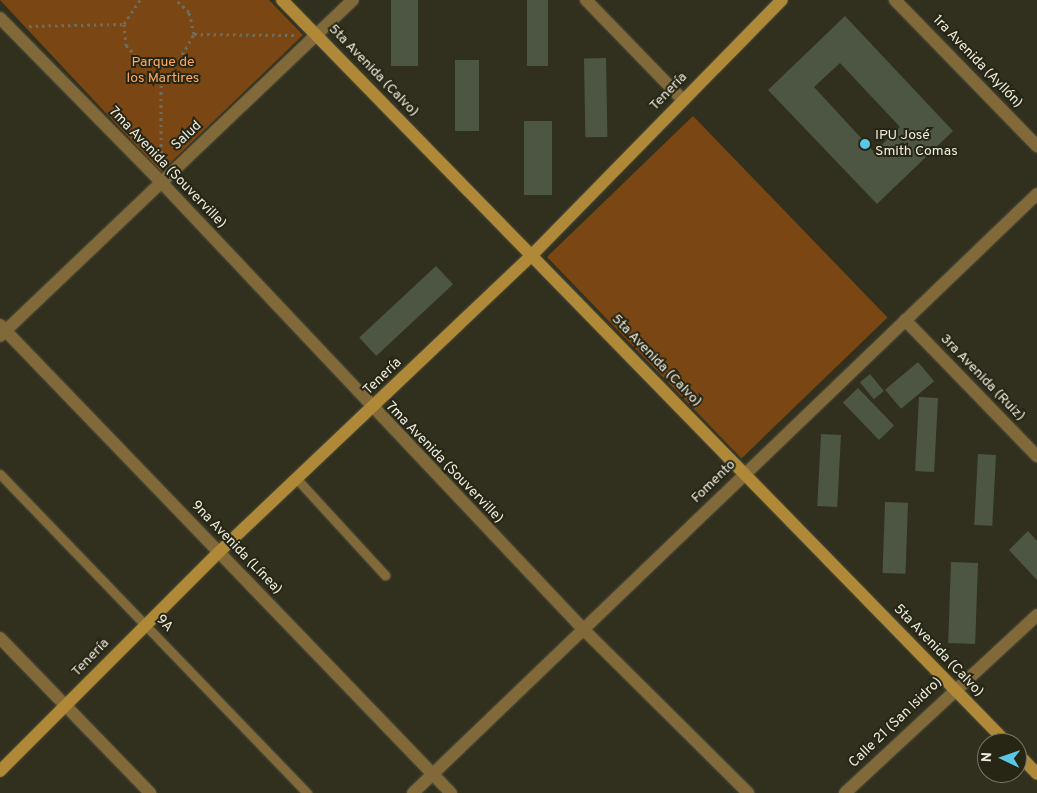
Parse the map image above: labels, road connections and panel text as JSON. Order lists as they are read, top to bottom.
{
  "streets": {
    "street": [
      "1ra Avenida (Ayllón)",
      "5ta Avenida (Calvo)",
      "Tenería",
      "Salud",
      "7ma Avenida (Souverville)",
      "3ra Avenida (Ruiz)",
      "Fomento",
      "9na Avenida (Línea)",
      "Calle 21 (San Isidro)"
    ],
    "lane": ["9A"]
  },
  "crossings": [
    ["5ta Avenida (Calvo)", "Tenería"],
    ["5ta Avenida (Calvo)", "Salud"],
    ["5ta Avenida (Calvo)", "Fomento"],
    ["5ta Avenida (Calvo)", "Calle 21 (San Isidro)"],
    ["Tenería", "7ma Avenida (Souverville)"],
    ["Tenería", "9na Avenida (Línea)"],
    ["Tenería", "9A"],
    ["Salud", "7ma Avenida (Souverville)"],
    ["Salud", "9na Avenida (Línea)"],
    ["7ma Avenida (Souverville)", "Fomento"],
    ["3ra Avenida (Ruiz)", "Fomento"],
    ["Fomento", "9na Avenida (Línea)"]
  ],
  "parks": ["Parque de los Martires"],
  "places": ["IPU José Smith Comas"],
  "north": "left"
}
